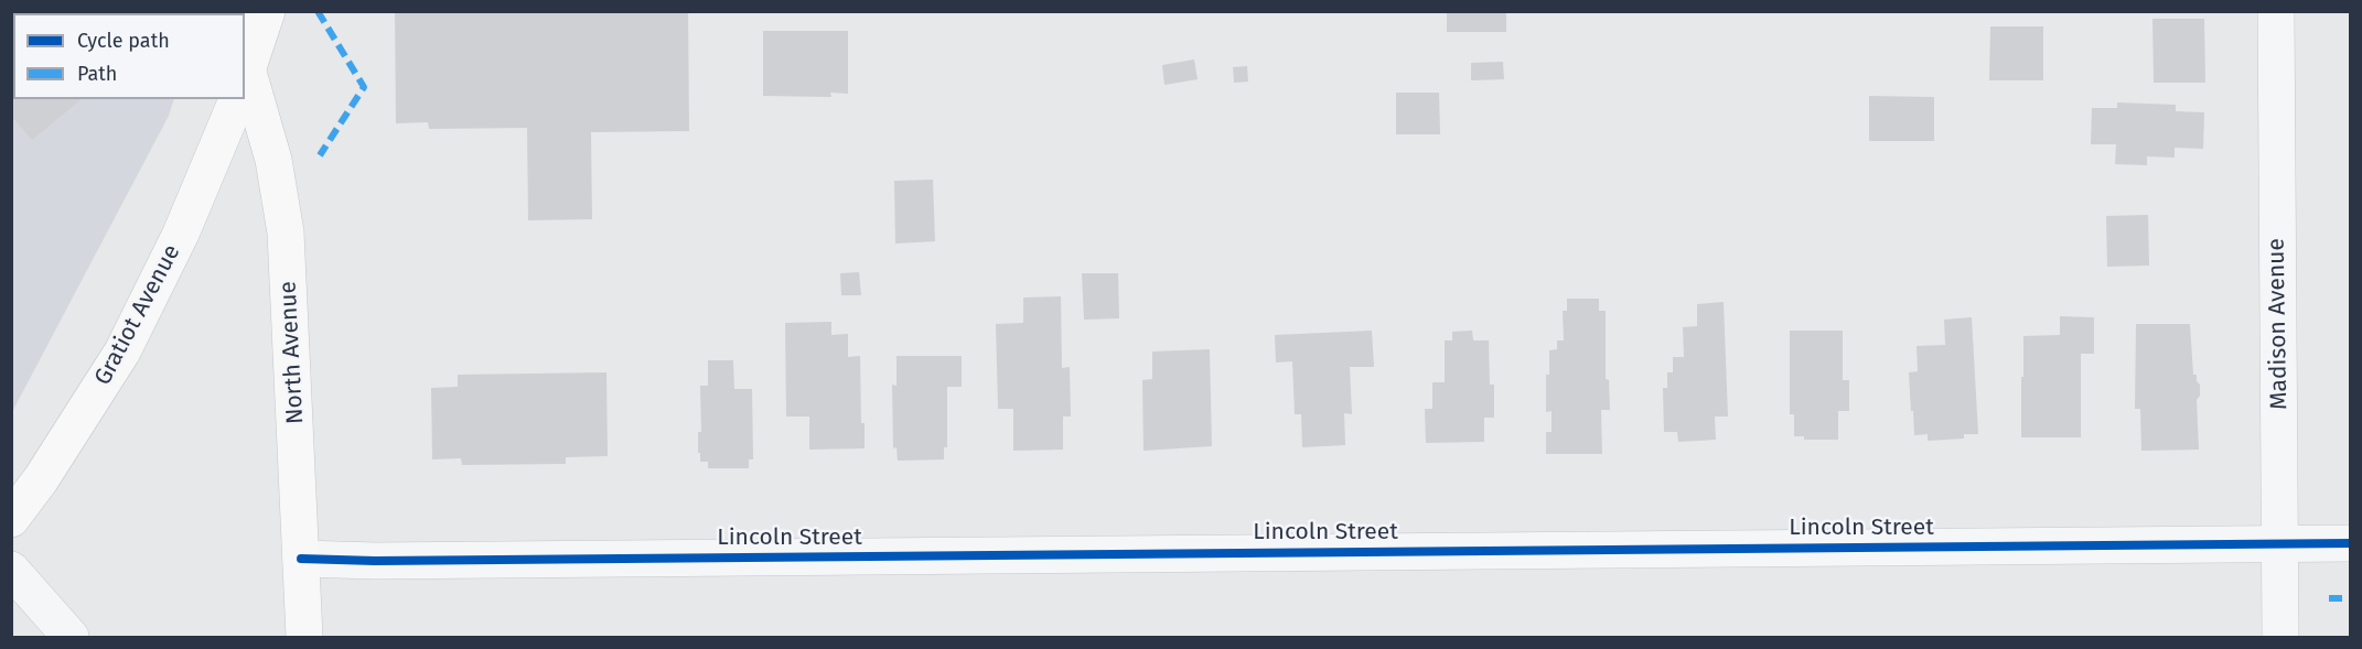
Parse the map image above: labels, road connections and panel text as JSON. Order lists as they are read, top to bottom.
{
  "streets": {
    "main road": ["Gratiot Avenue", "North Avenue"],
    "street": ["Madison Avenue", "Lincoln Street"]
  },
  "crossings": [
    ["Madison Avenue", "Lincoln Street"],
    ["North Avenue", "Lincoln Street"]
  ],
  "legend": ["Cycle path", "Path"]
}
